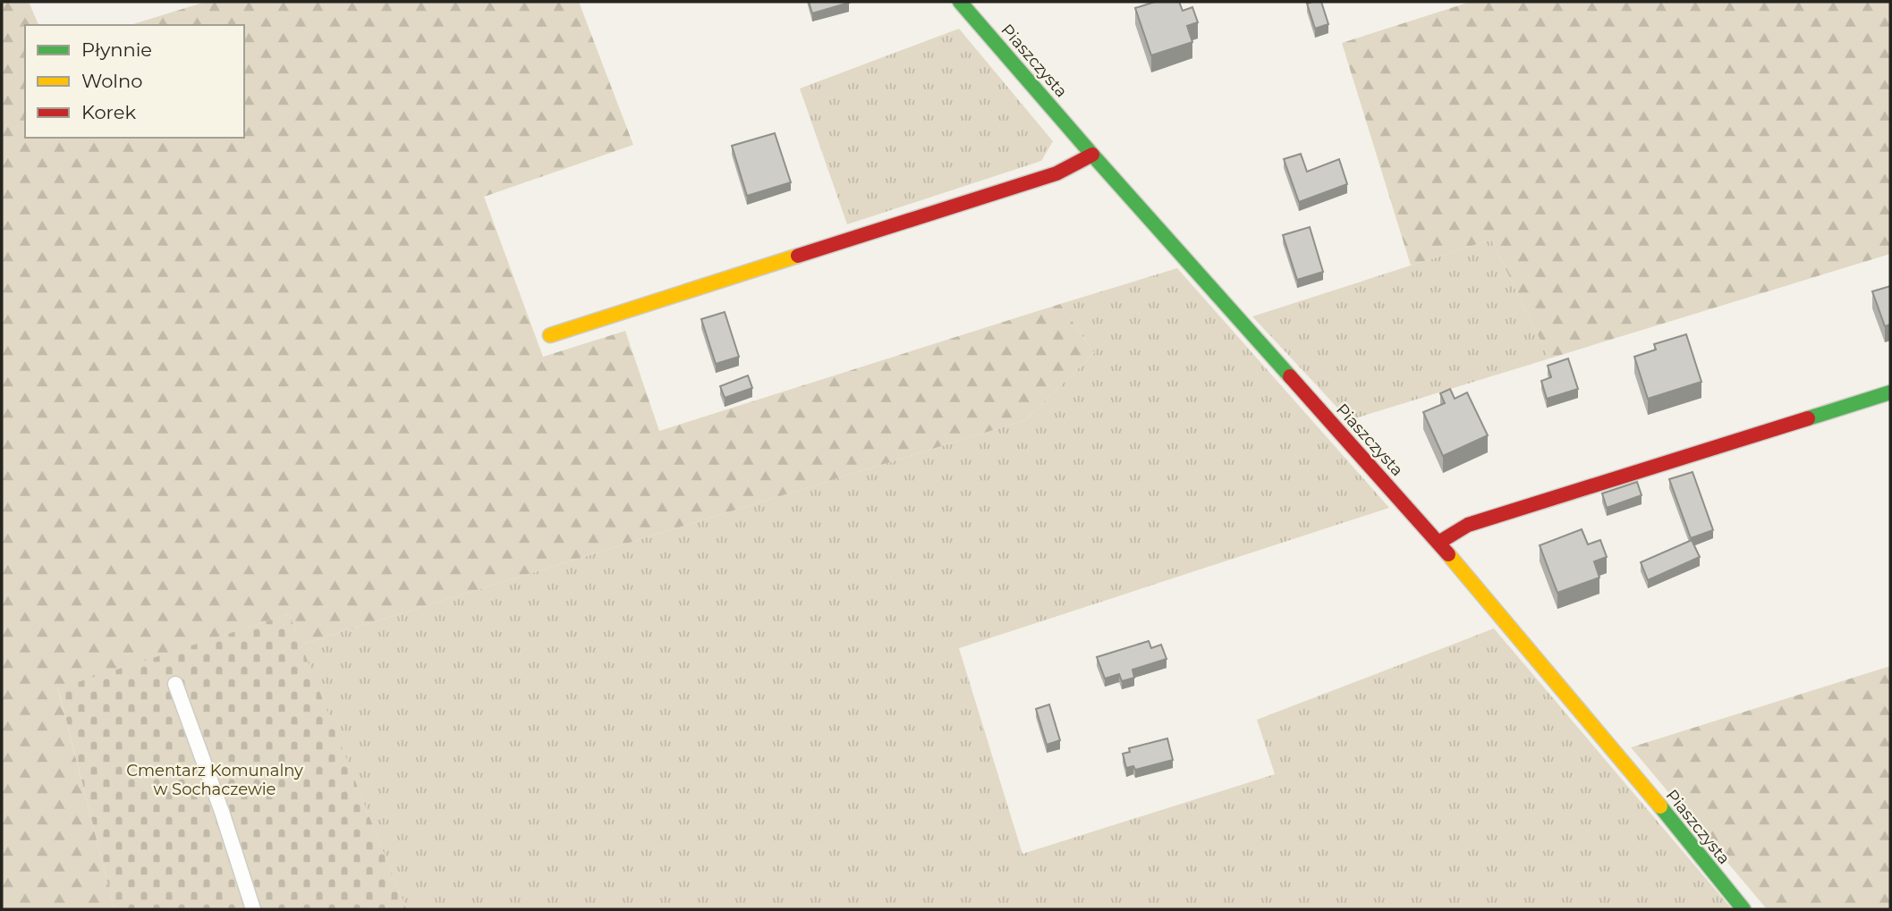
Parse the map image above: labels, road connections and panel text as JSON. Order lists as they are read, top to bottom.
{
  "streets": {
    "street": ["Piaszczysta"]
  },
  "parks": ["Cmentarz Komunalny w Sochaczewie"],
  "legend": ["Płynnie", "Wolno", "Korek"]
}
